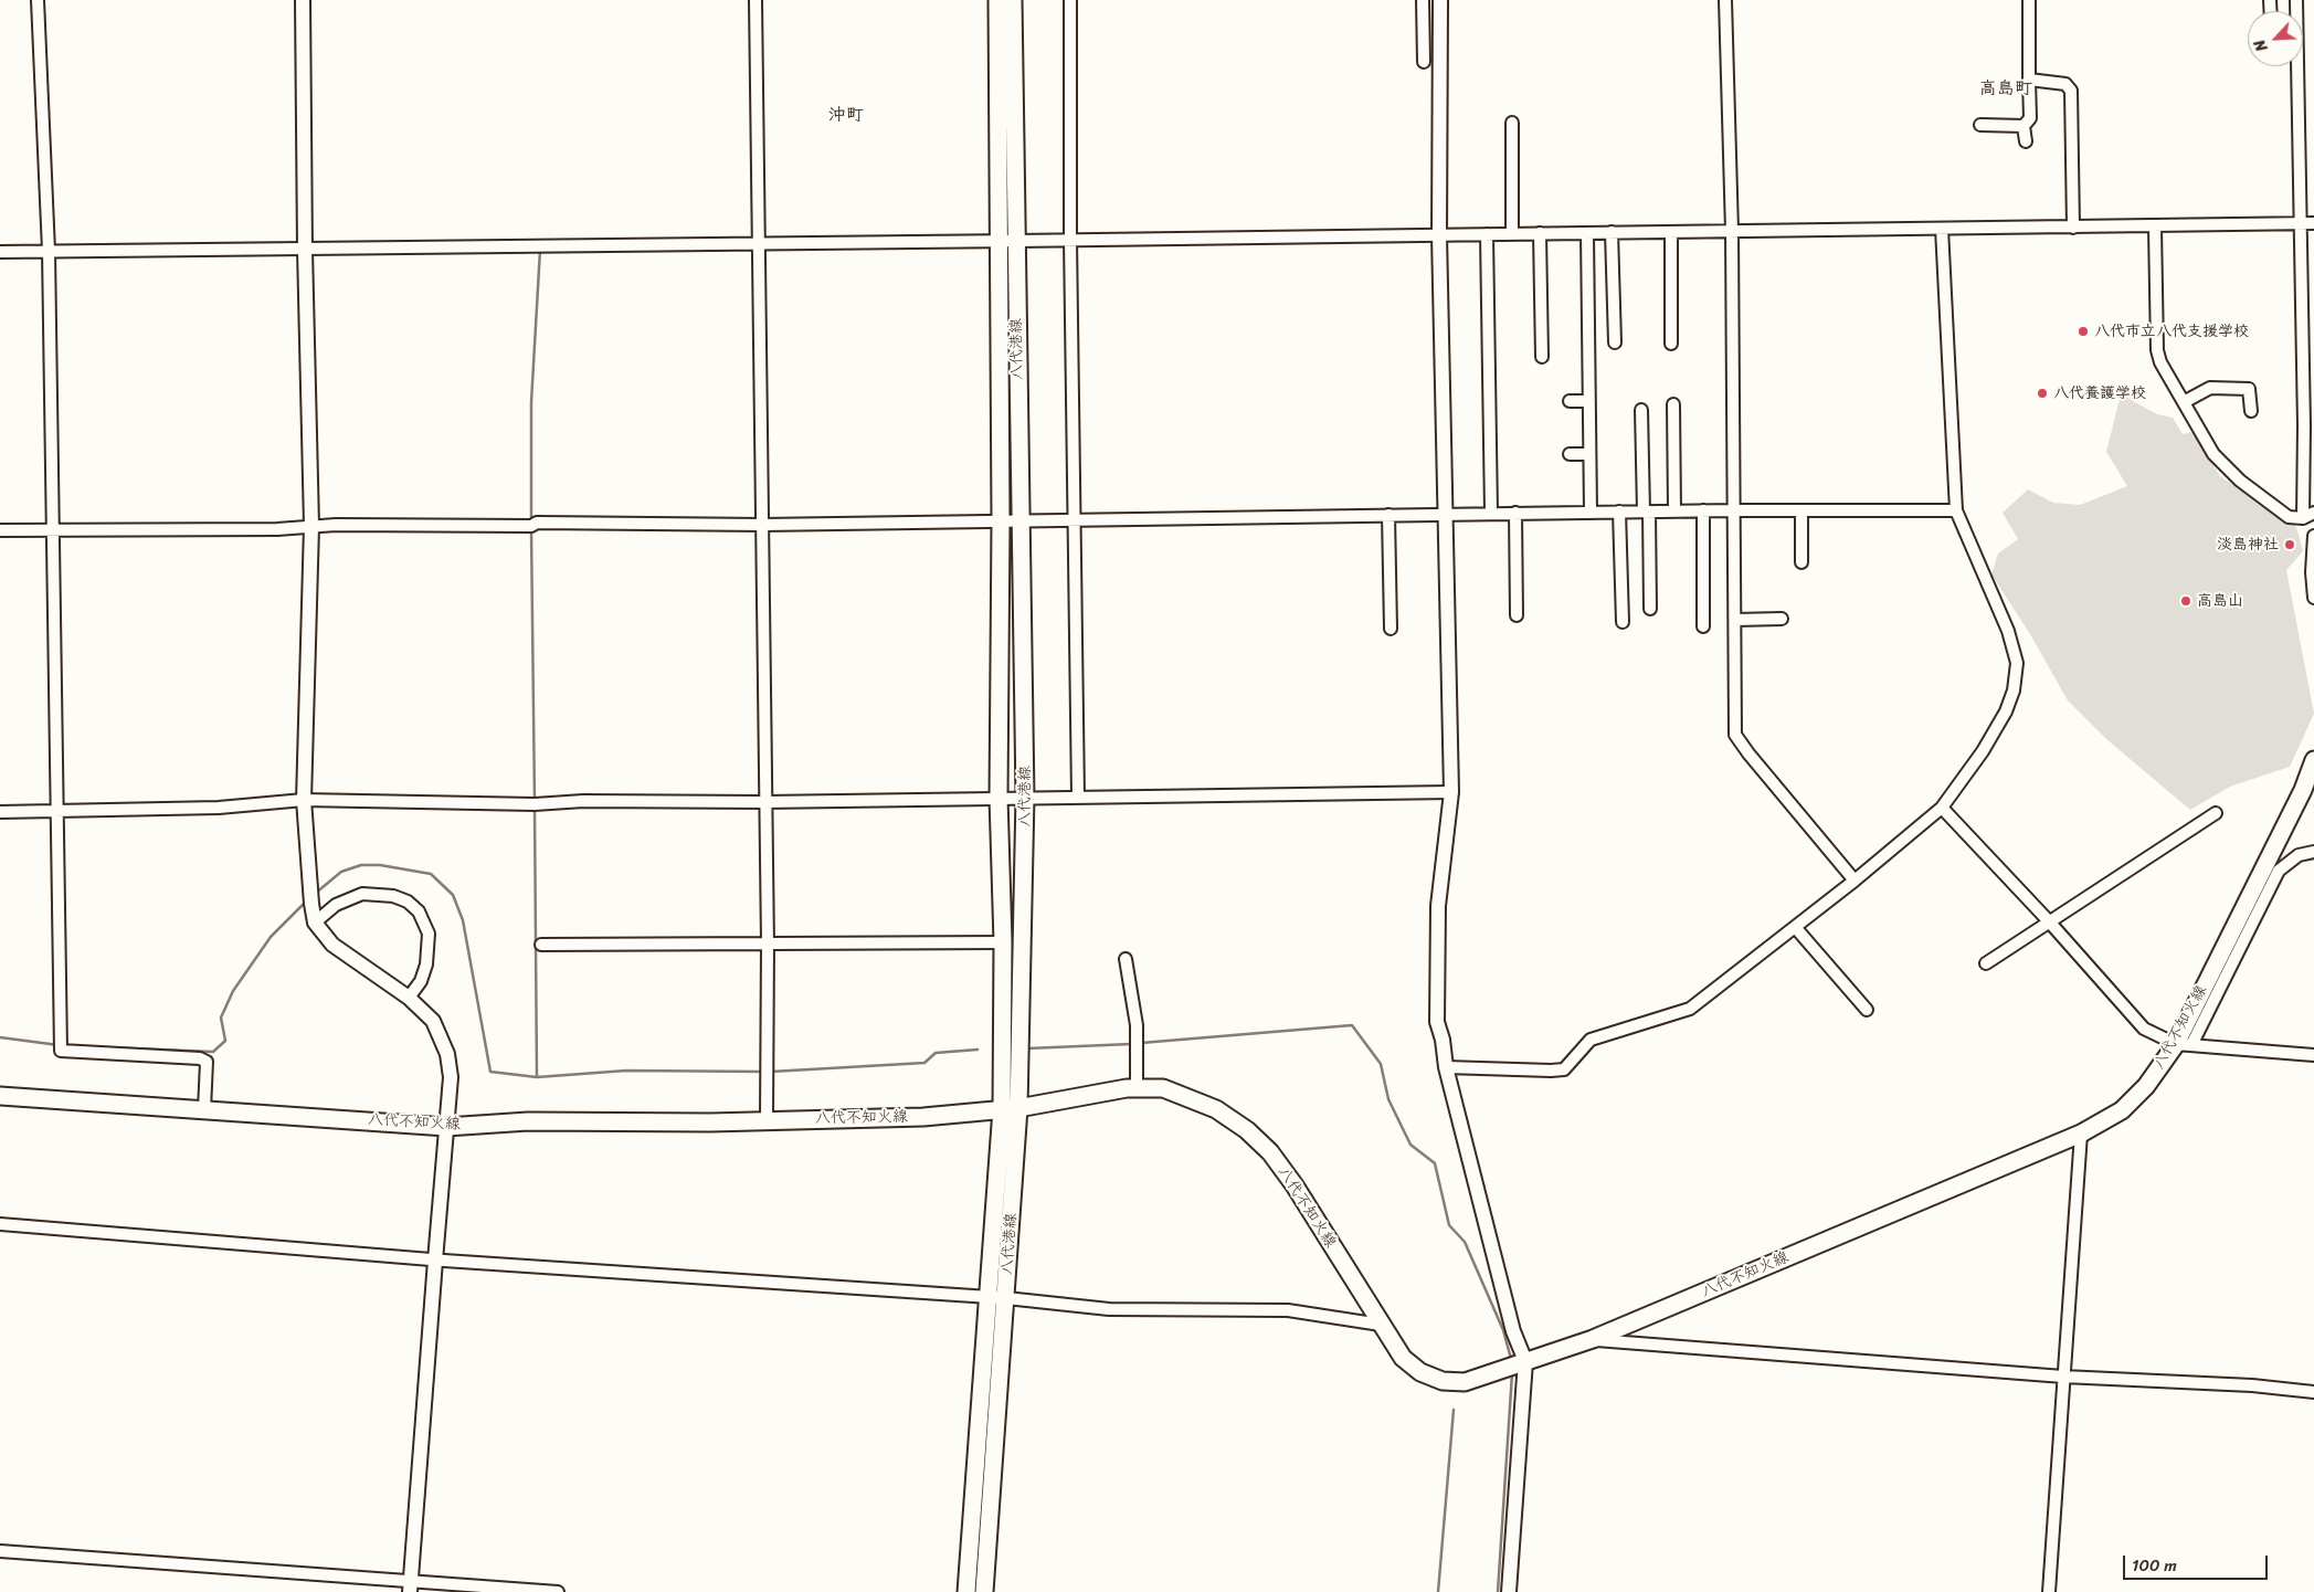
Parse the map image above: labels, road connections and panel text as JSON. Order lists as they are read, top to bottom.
{
  "streets": {
    "main road": ["八代港線", "八代不知火線"]
  },
  "crossings": [
    ["八代港線", "八代不知火線"]
  ],
  "districts": ["高島町", "沖町"],
  "places": [
    "八代市立八代支援学校",
    "八代養護学校",
    "淡島神社",
    "高島山"
  ],
  "scale_bar": "100 m",
  "north": "bottom left"
}
